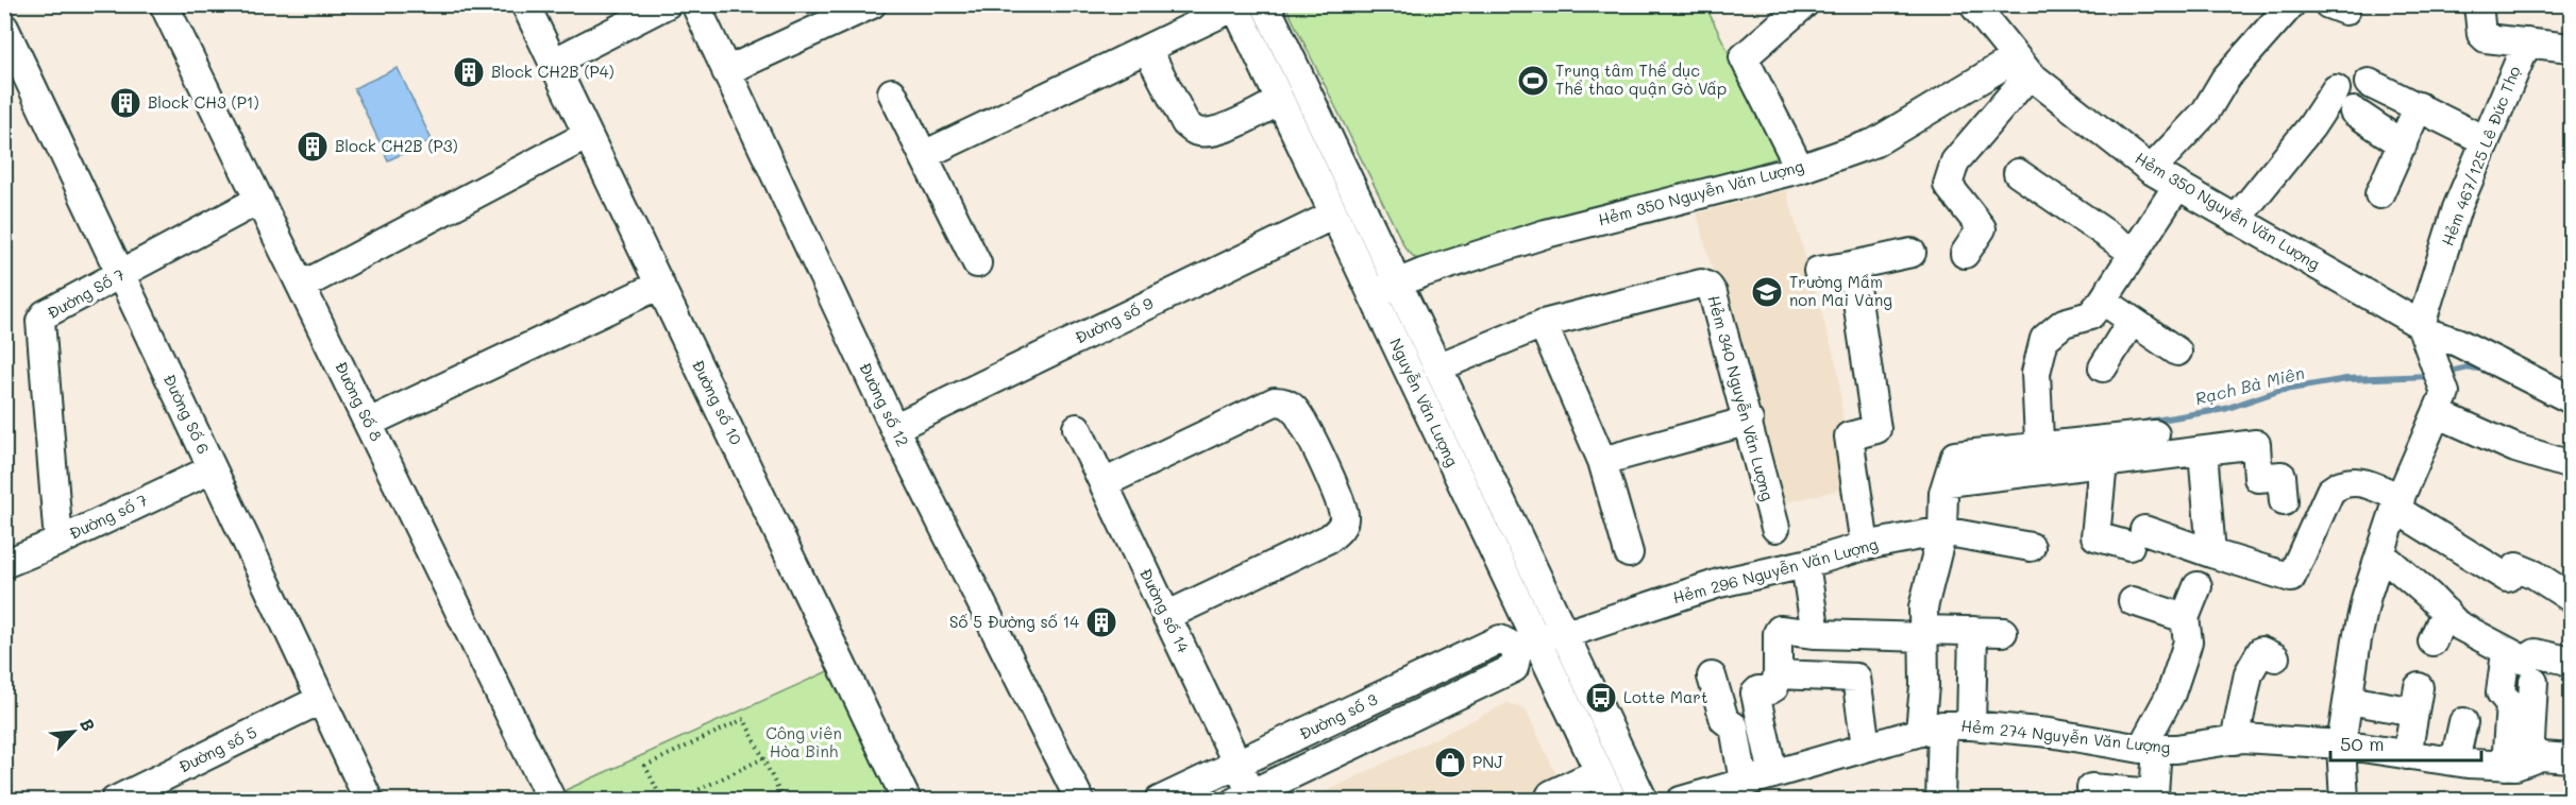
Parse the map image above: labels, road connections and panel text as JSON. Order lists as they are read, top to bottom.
{
  "streets": {
    "street": [
      "Hẻm 467/125 Lê Đức Thọ",
      "Hẻm 350 Nguyễn Văn Lượng",
      "Đường Số 7",
      "Đường số 9",
      "Hẻm 340 Nguyễn Văn Lượng",
      "Đường Số 8",
      "Đường số 10",
      "Nguyễn Văn Lượng",
      "Đường số 12",
      "Đường Số 6",
      "Đường số 7",
      "Hẻm 296 Nguyễn Văn Lượng",
      "Đường số 14",
      "Đường số 3",
      "Hẻm 274 Nguyễn Văn Lượng",
      "Đường số 5"
    ]
  },
  "crossings": [
    ["Hẻm 467/125 Lê Đức Thọ", "Hẻm 350 Nguyễn Văn Lượng"],
    ["Hẻm 350 Nguyễn Văn Lượng", "Nguyễn Văn Lượng"],
    ["Đường Số 7", "Đường Số 8"],
    ["Đường Số 7", "Đường Số 6"],
    ["Đường Số 7", "Đường số 7"],
    ["Đường số 9", "Nguyễn Văn Lượng"],
    ["Đường số 9", "Đường số 12"],
    ["Hẻm 340 Nguyễn Văn Lượng", "Nguyễn Văn Lượng"],
    ["Nguyễn Văn Lượng", "Hẻm 296 Nguyễn Văn Lượng"],
    ["Nguyễn Văn Lượng", "Đường số 3"],
    ["Đường Số 6", "Đường số 7"],
    ["Đường Số 6", "Đường số 5"],
    ["Hẻm 296 Nguyễn Văn Lượng", "Đường số 3"],
    ["Đường số 14", "Đường số 3"]
  ],
  "water": ["Rạch Bà Miên"],
  "parks": ["Công viên Hòa Bình"],
  "places": {
    "building": [
      "Block CH2B (P4)",
      "Block CH3 (P1)",
      "Block CH2B (P3)",
      "Số 5 Đường số 14"
    ],
    "sports": ["Trung tâm Thể dục Thể thao quận Gò Vấp"],
    "school or university": ["Trường Mầm non Mai Vàng"],
    "bus stop": ["Lotte Mart"],
    "shop": ["PNJ"]
  },
  "scale_bar": "50 m",
  "north": "top right"
}
